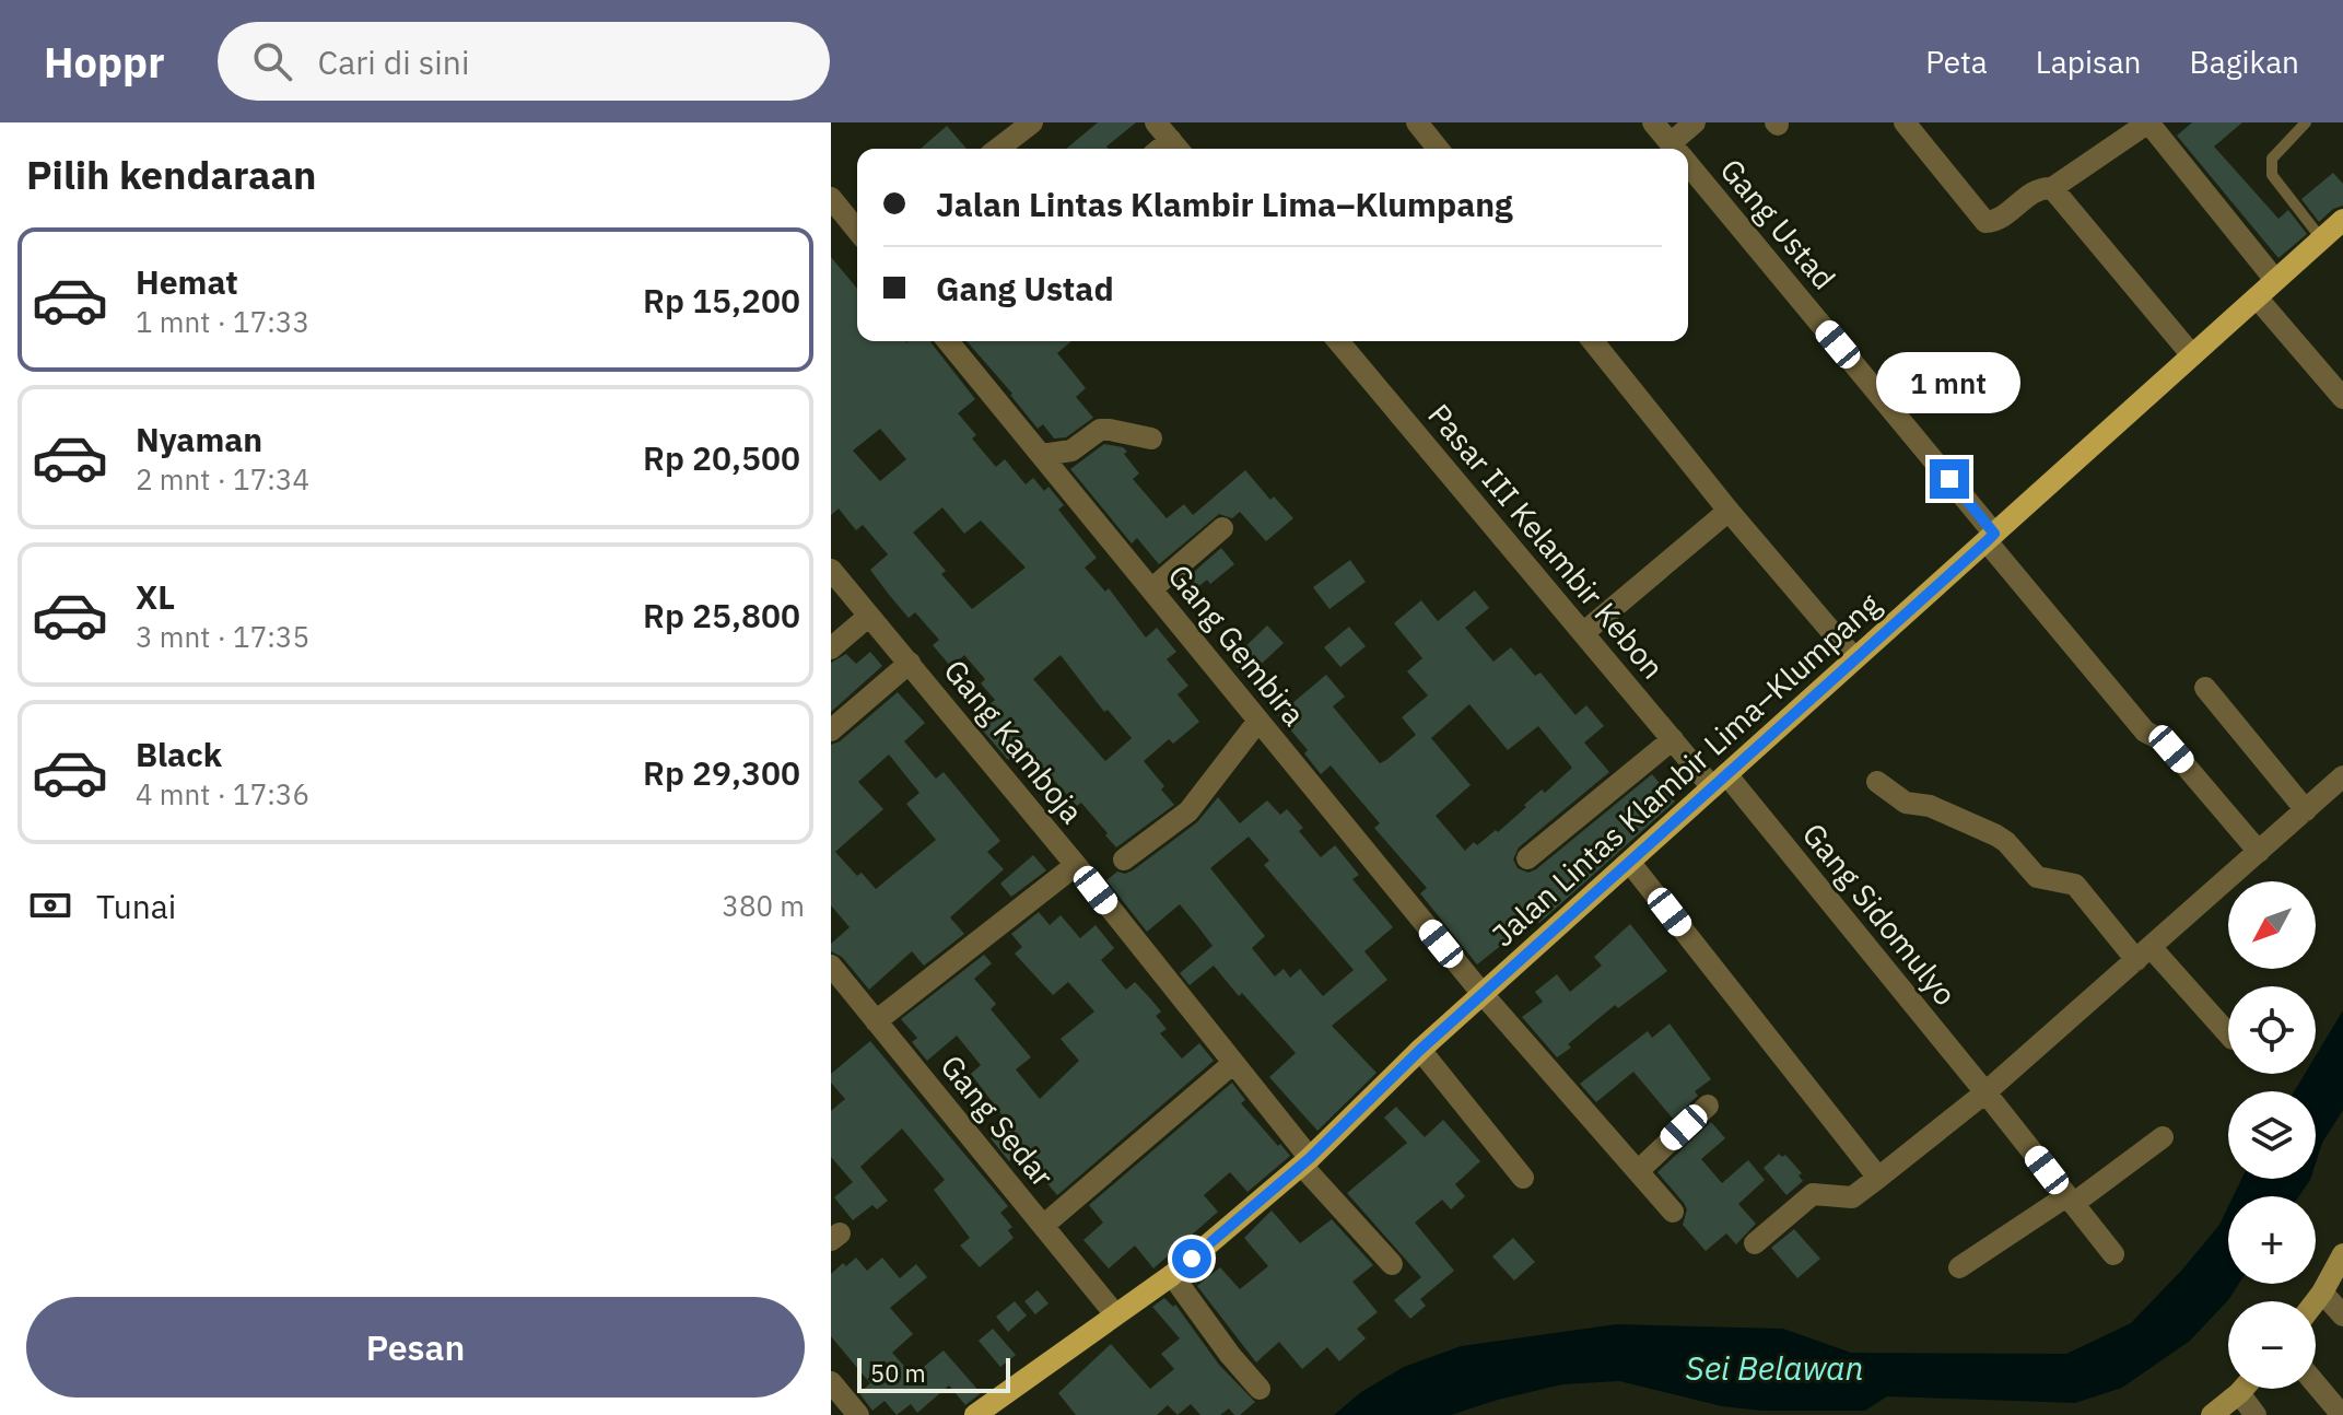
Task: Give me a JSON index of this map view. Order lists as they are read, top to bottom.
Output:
{
  "streets": {
    "main road": ["Jalan Lintas Klambir Lima–Klumpang"],
    "street": [
      "Gang Ustad",
      "Pasar III Kelambir Kebon",
      "Gang Gembira",
      "Gang Kamboja",
      "Gang Sidomulyo",
      "Gang Sedar"
    ]
  },
  "crossings": [
    ["Gang Ustad", "Jalan Lintas Klambir Lima–Klumpang"],
    ["Pasar III Kelambir Kebon", "Jalan Lintas Klambir Lima–Klumpang"],
    ["Pasar III Kelambir Kebon", "Gang Sidomulyo"],
    ["Gang Gembira", "Jalan Lintas Klambir Lima–Klumpang"],
    ["Gang Kamboja", "Jalan Lintas Klambir Lima–Klumpang"],
    ["Jalan Lintas Klambir Lima–Klumpang", "Gang Sidomulyo"],
    ["Jalan Lintas Klambir Lima–Klumpang", "Gang Sedar"]
  ],
  "water": ["Sei Belawan"],
  "scale_bar": "50 m",
  "north": "bottom left",
  "page": {
    "header": "Hoppr",
    "search": "Cari di sini",
    "nav": ["Peta", "Lapisan", "Bagikan"],
    "heading": "Pilih kendaraan",
    "banner": ["Jalan Lintas Klambir Lima–Klumpang", "Gang Ustad"],
    "list": [
      {
        "name": "Hemat",
        "note": "1 mnt · 17:33",
        "value": "Rp 15,200"
      },
      {
        "name": "Nyaman",
        "note": "2 mnt · 17:34",
        "value": "Rp 20,500"
      },
      {
        "name": "XL",
        "note": "3 mnt · 17:35",
        "value": "Rp 25,800"
      },
      {
        "name": "Black",
        "note": "4 mnt · 17:36",
        "value": "Rp 29,300"
      }
    ],
    "bubble": "1 mnt",
    "pay": ["Tunai", "380 m"],
    "map_buttons": ["+", "−"],
    "buttons": "Pesan",
    "scale": "50 m"
  }
}
